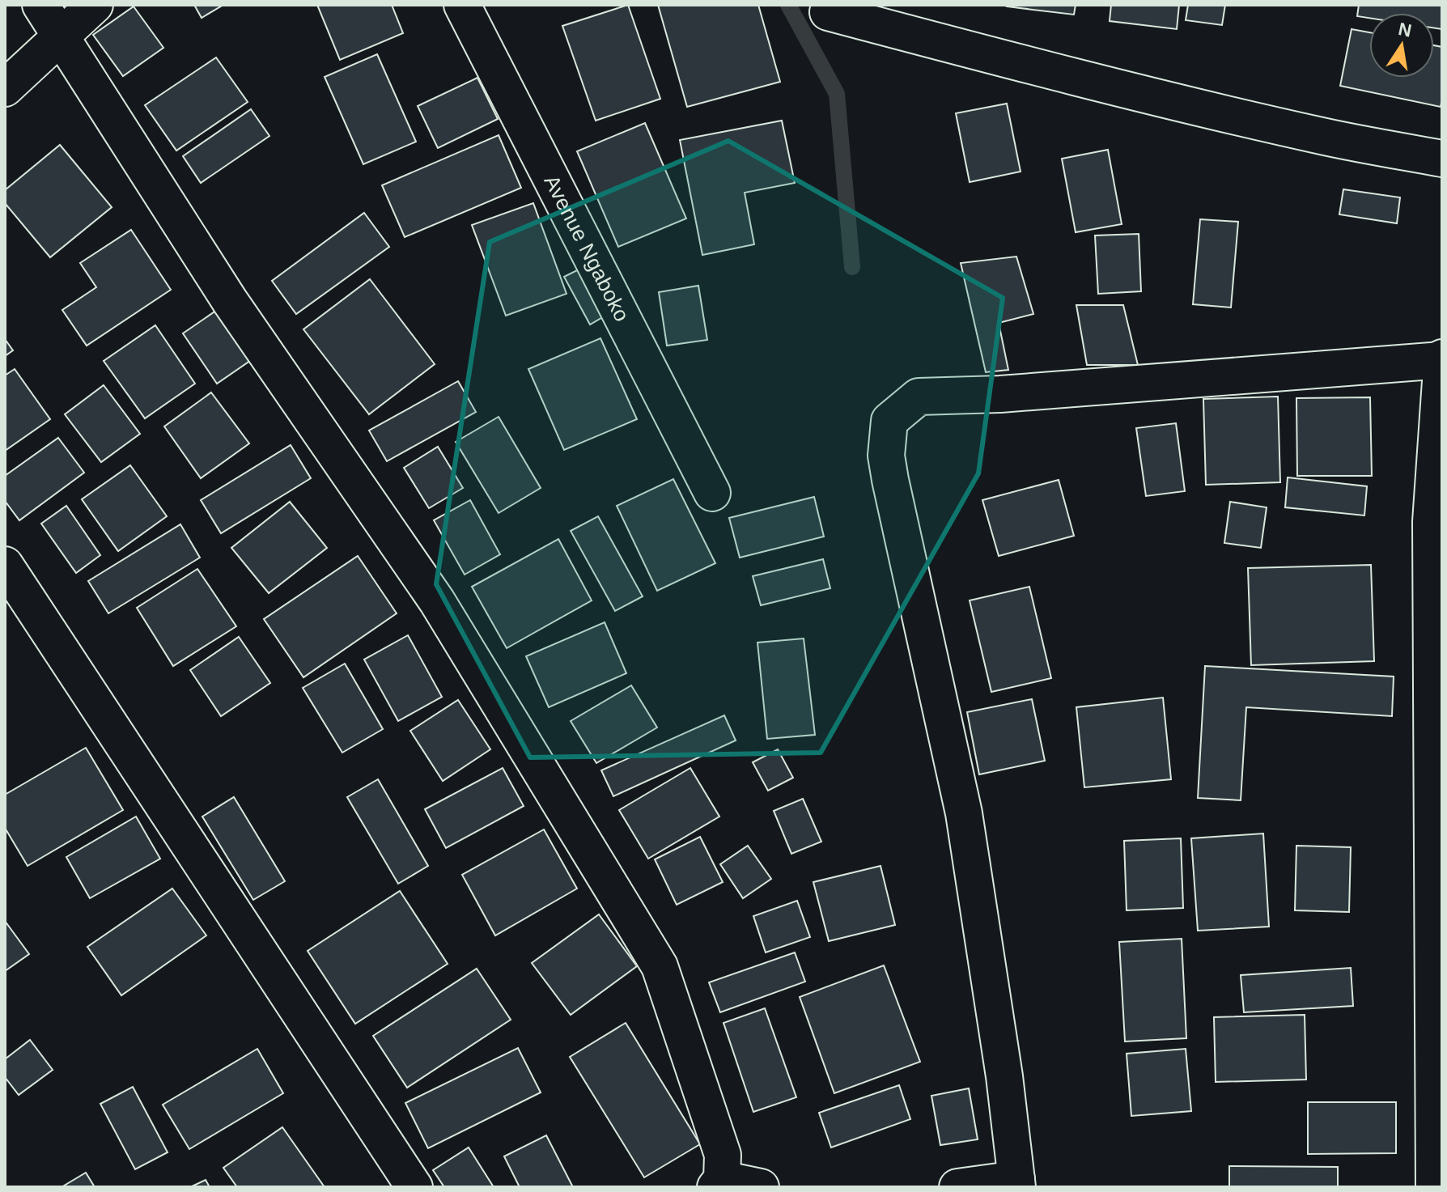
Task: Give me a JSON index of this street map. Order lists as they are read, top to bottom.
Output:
{
  "streets": {
    "street": ["Avenue Ngaboko"]
  },
  "north": "top"
}
